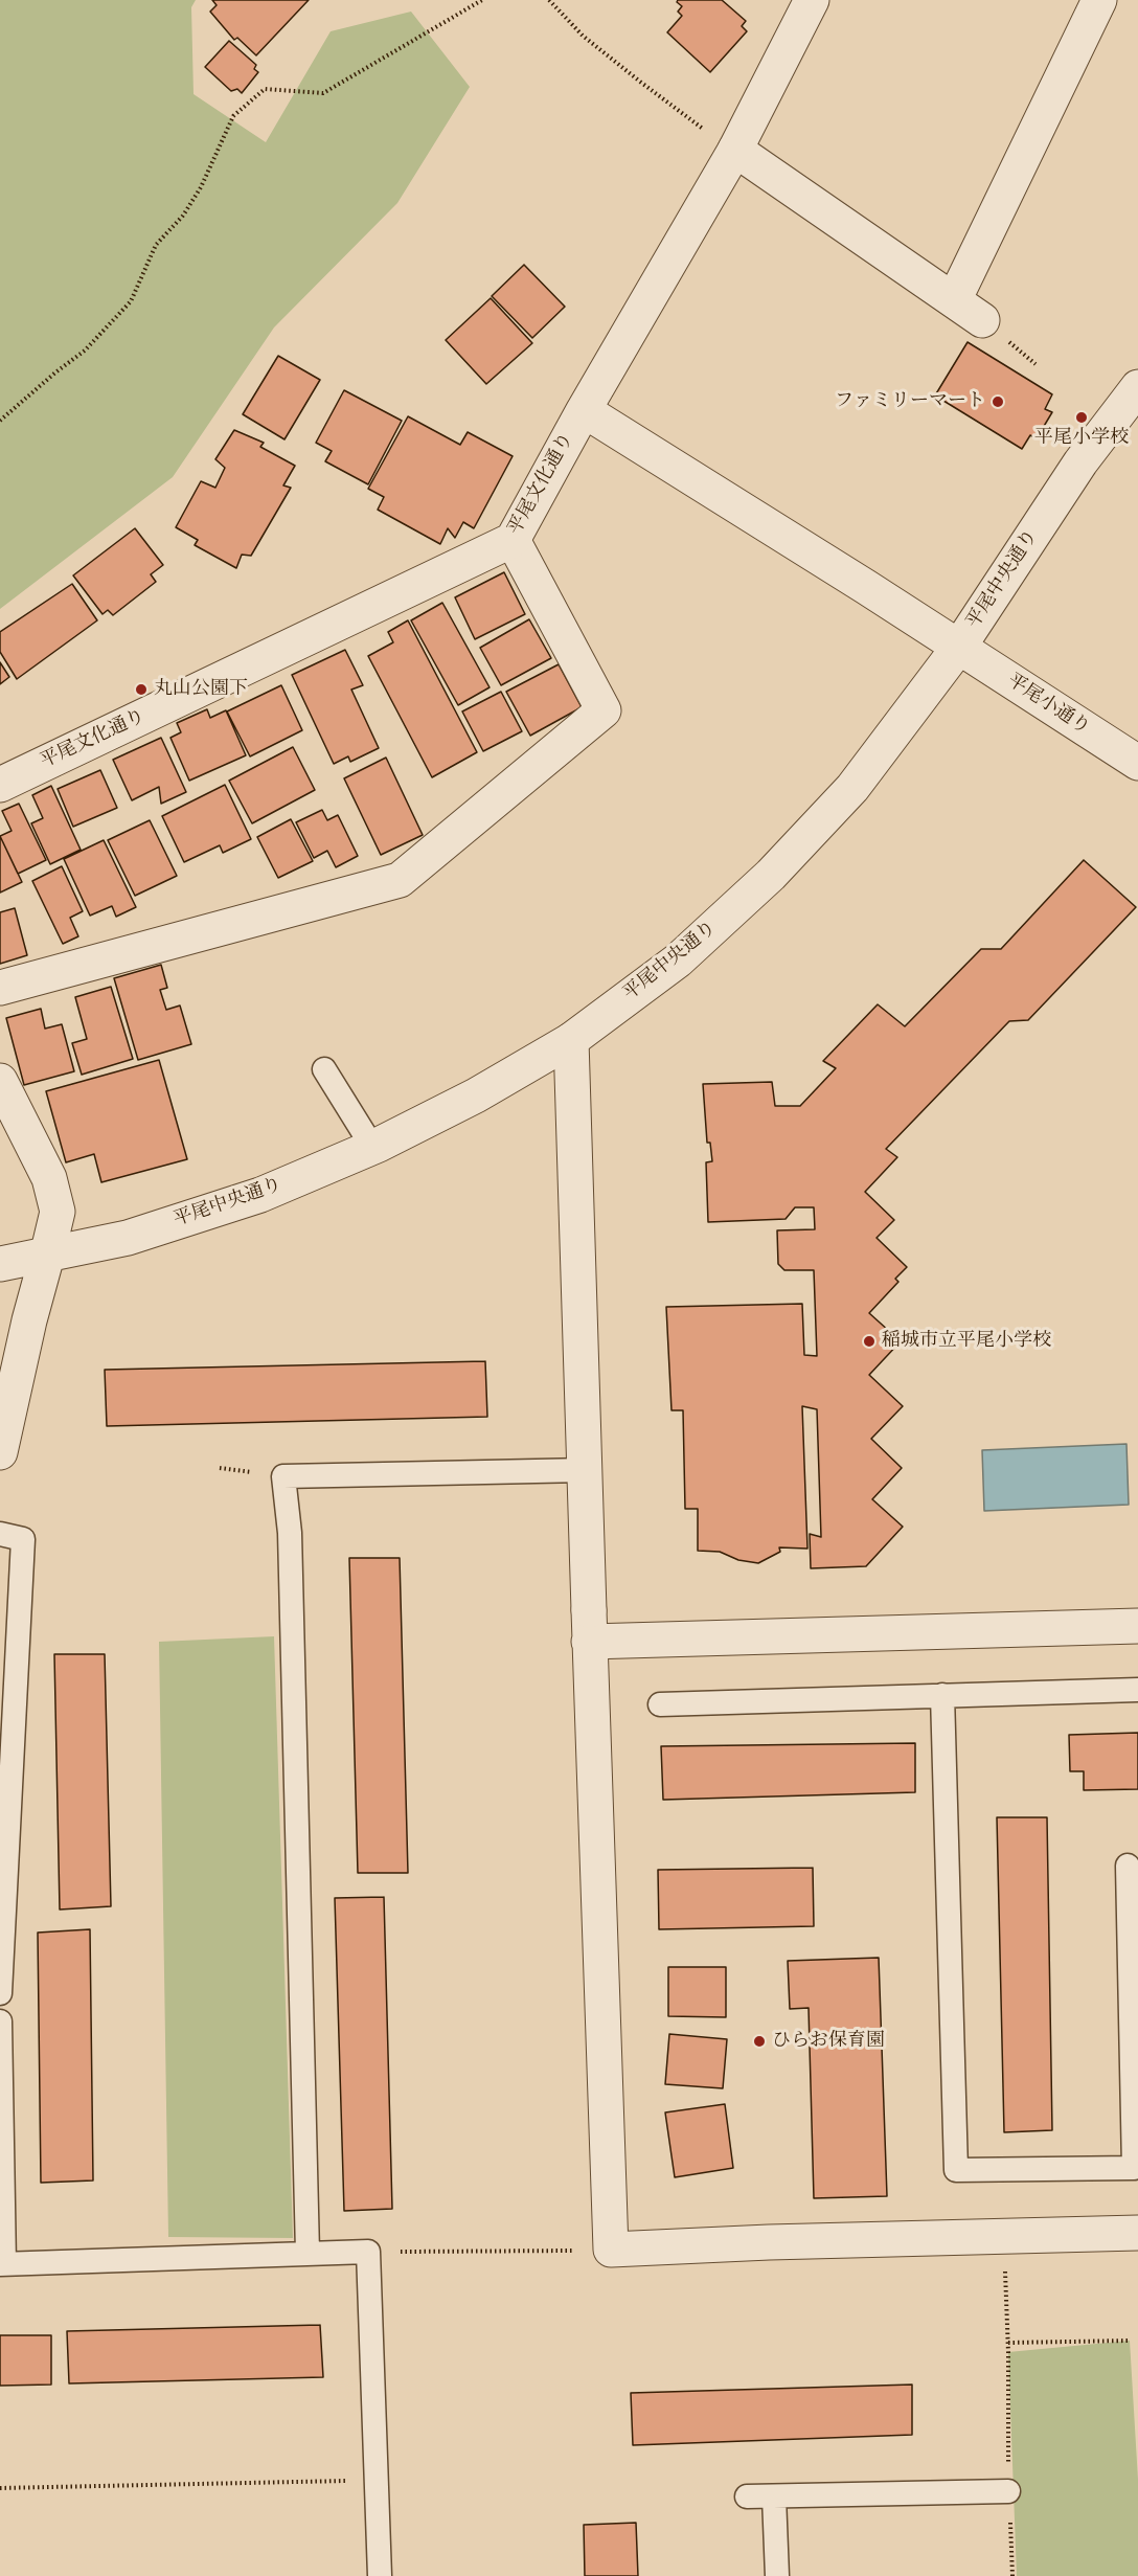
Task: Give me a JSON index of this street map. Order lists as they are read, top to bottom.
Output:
{
  "streets": {
    "street": ["平尾文化通り", "平尾中央通り", "平尾小通り"]
  },
  "crossings": [
    ["平尾文化通り", "平尾小通り"],
    ["平尾中央通り", "平尾小通り"]
  ],
  "places": [
    "ファミリーマート",
    "平尾小学校",
    "丸山公園下",
    "稲城市立平尾小学校",
    "ひらお保育園"
  ]
}
